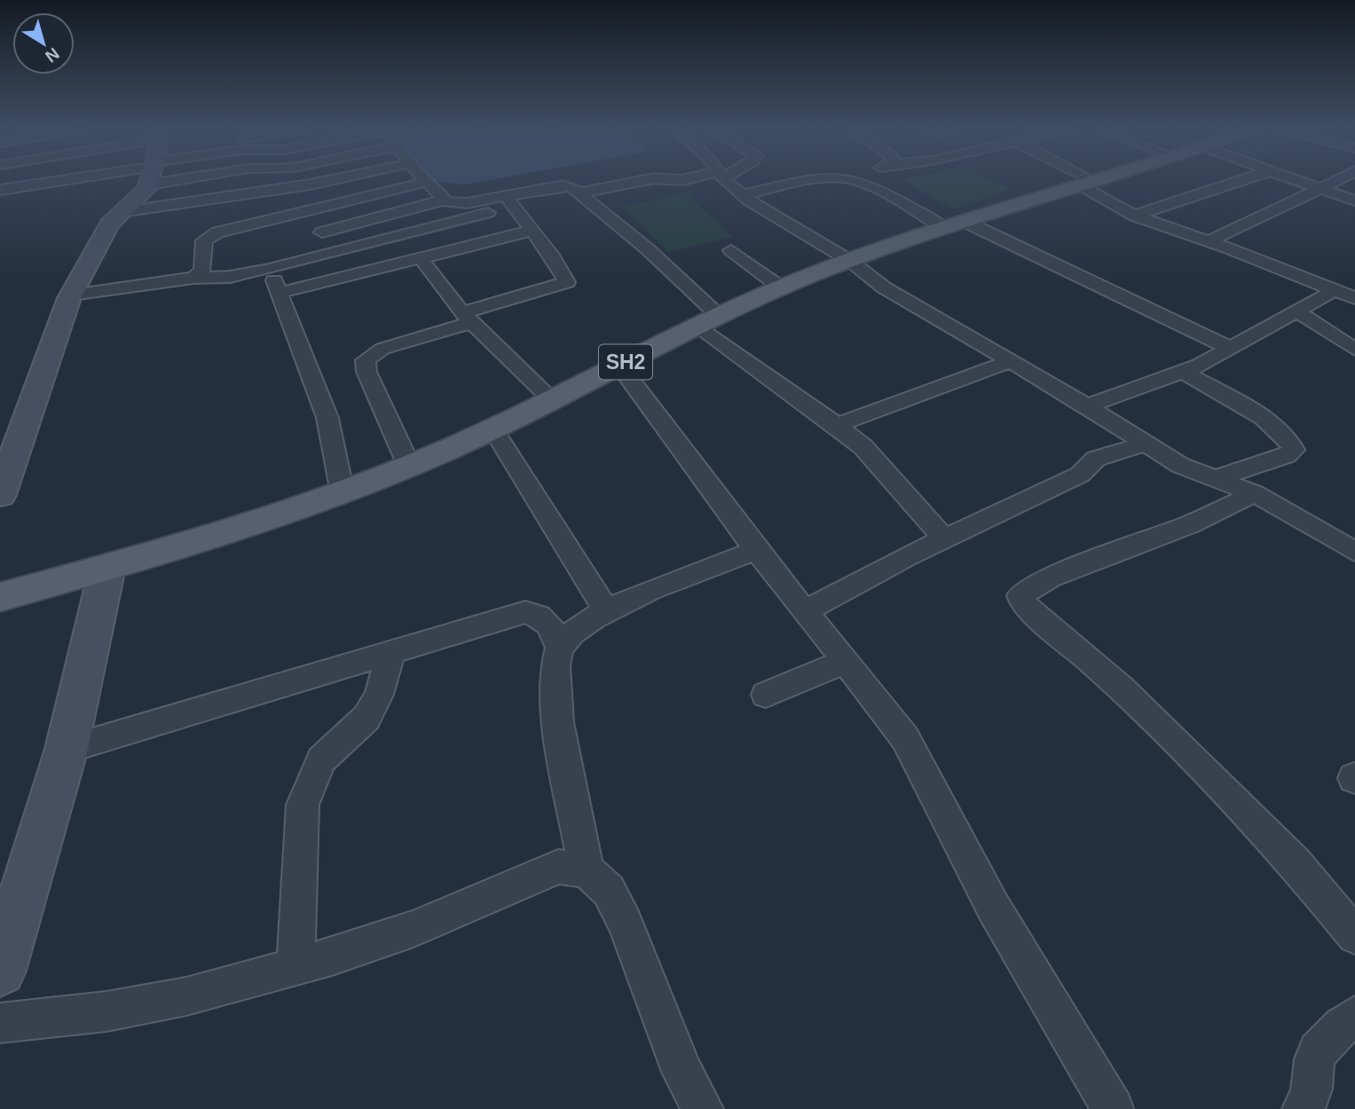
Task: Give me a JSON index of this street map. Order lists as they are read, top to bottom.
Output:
{
  "streets": {
    "main road": ["SH2"]
  },
  "north": "bottom right"
}
